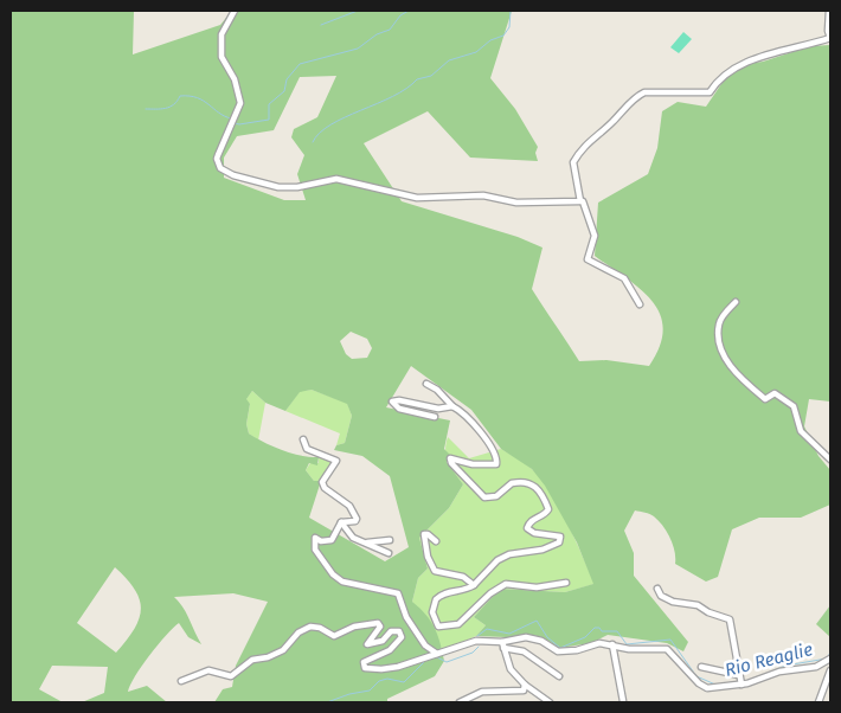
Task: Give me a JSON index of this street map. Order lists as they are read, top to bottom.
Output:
{
  "water": ["Rio Reaglie"]
}
